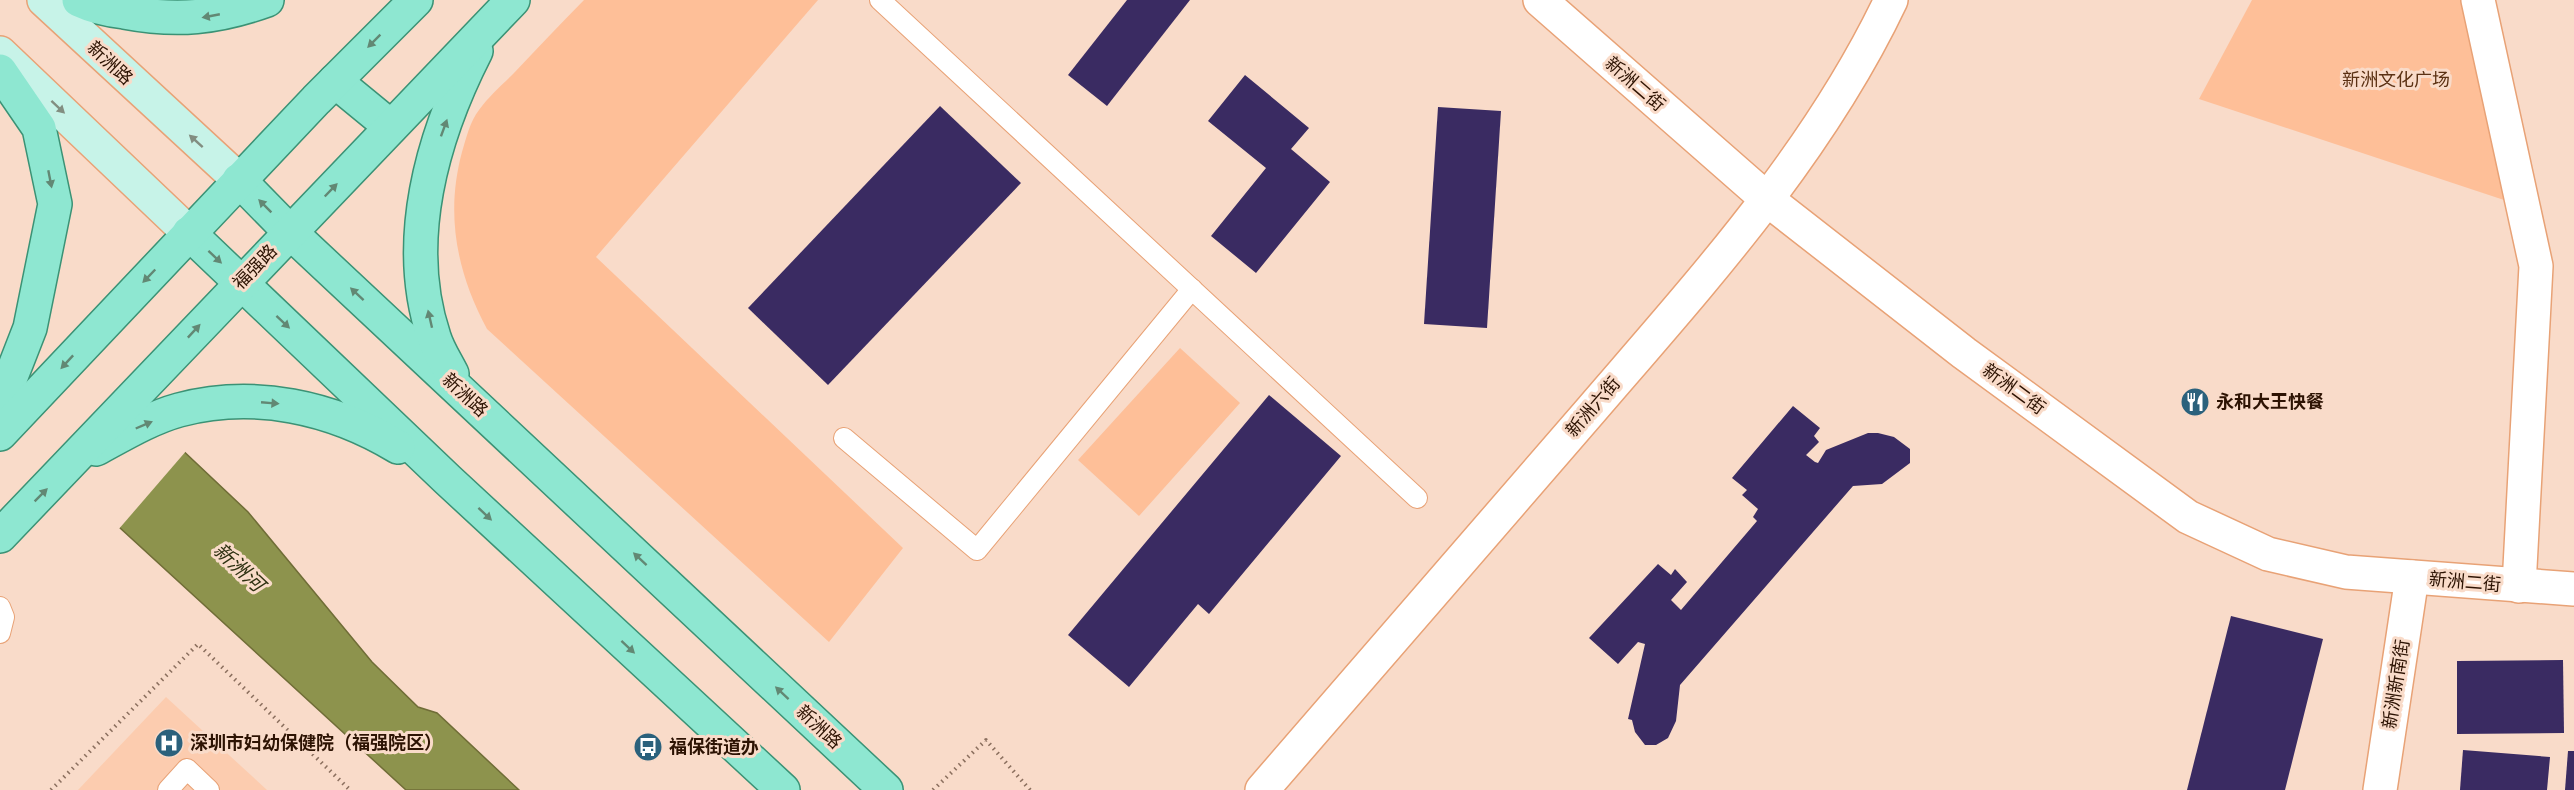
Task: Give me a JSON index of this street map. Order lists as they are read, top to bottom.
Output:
{
  "streets": {
    "main road": ["新洲路", "福强路"],
    "street": ["新洲二街", "新洲六街", "新洲新南街"]
  },
  "crossings": [
    ["新洲路", "福强路"],
    ["新洲二街", "新洲六街"],
    ["新洲二街", "新洲新南街"]
  ],
  "water": ["新洲河"],
  "parks": ["新洲文化广场"],
  "places": {
    "restaurant": ["永和大王快餐"],
    "hospital": ["深圳市妇幼保健院（福强院区）"],
    "bus stop": ["福保街道办"]
  }
}
